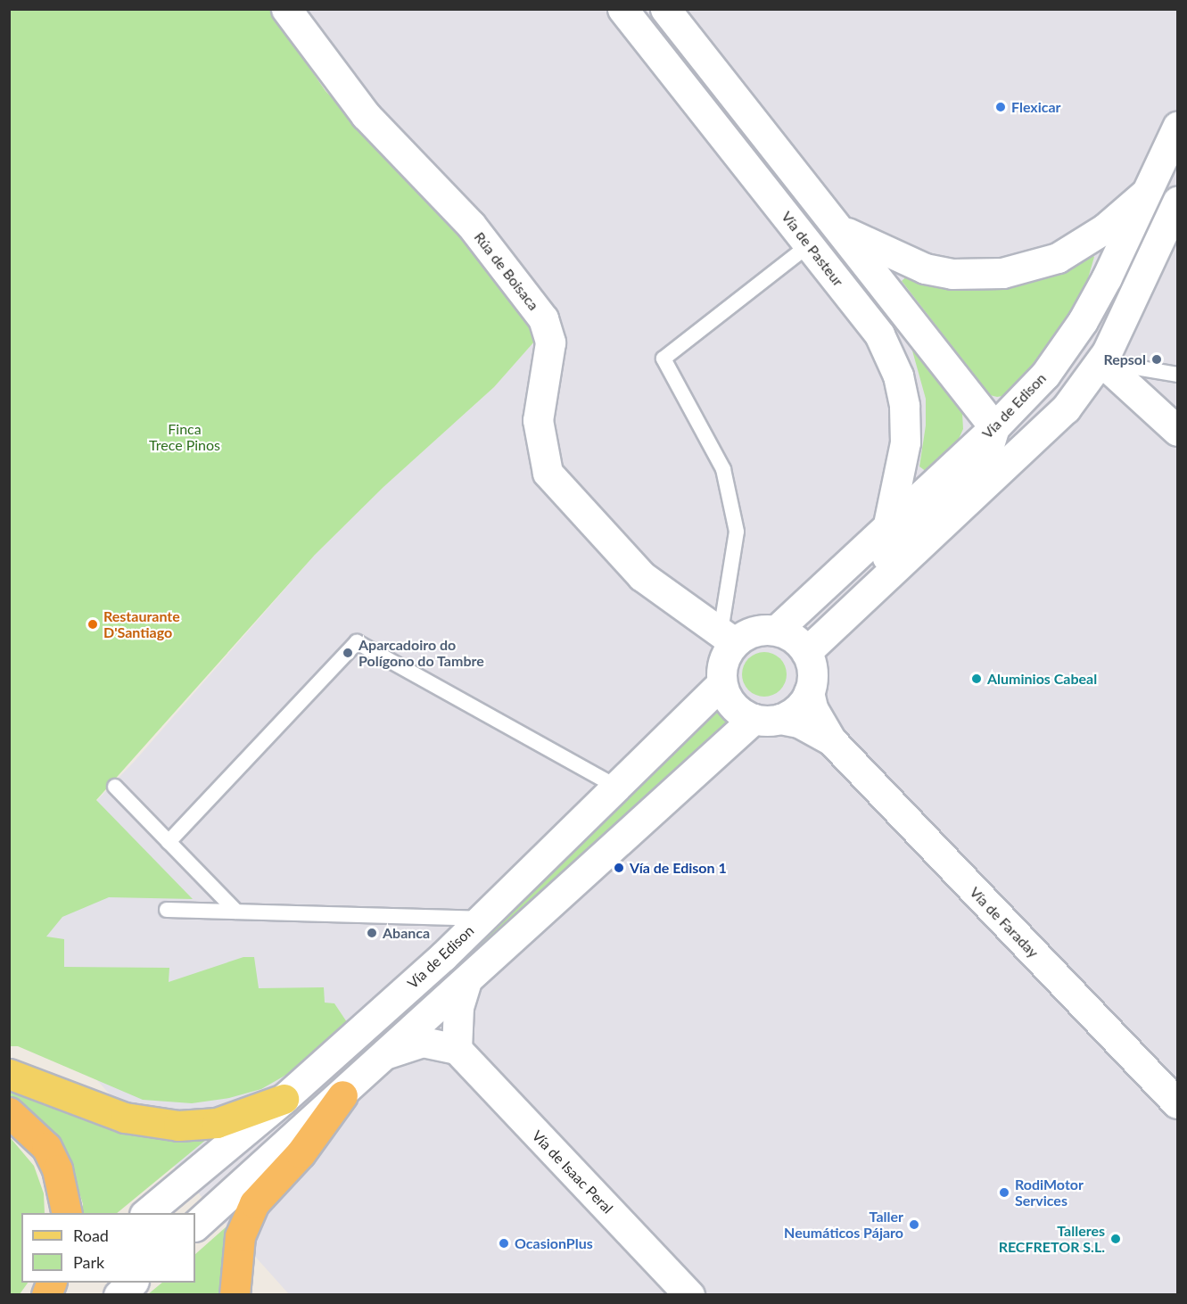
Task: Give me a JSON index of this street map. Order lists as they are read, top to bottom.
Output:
{
  "streets": {
    "street": [
      "Vía de Pasteur",
      "Rúa de Boisaca",
      "Vía de Edison",
      "Vía de Faraday",
      "Vía de Isaac Peral"
    ]
  },
  "crossings": [
    ["Vía de Pasteur", "Vía de Edison"],
    ["Rúa de Boisaca", "Vía de Edison"],
    ["Rúa de Boisaca", "Vía de Faraday"],
    ["Vía de Edison", "Vía de Faraday"]
  ],
  "parks": ["Finca Trece Pinos"],
  "places": [
    "Flexicar",
    "Repsol",
    "Restaurante D'Santiago",
    "Aparcadoiro do Polígono do Tambre",
    "Aluminios Cabeal",
    "Vía de Edison 1",
    "Abanca",
    "RodiMotor Services",
    "Taller Neumáticos Pájaro",
    "Talleres RECFRETOR S.L.",
    "OcasionPlus"
  ],
  "legend": ["Road", "Park"]
}
